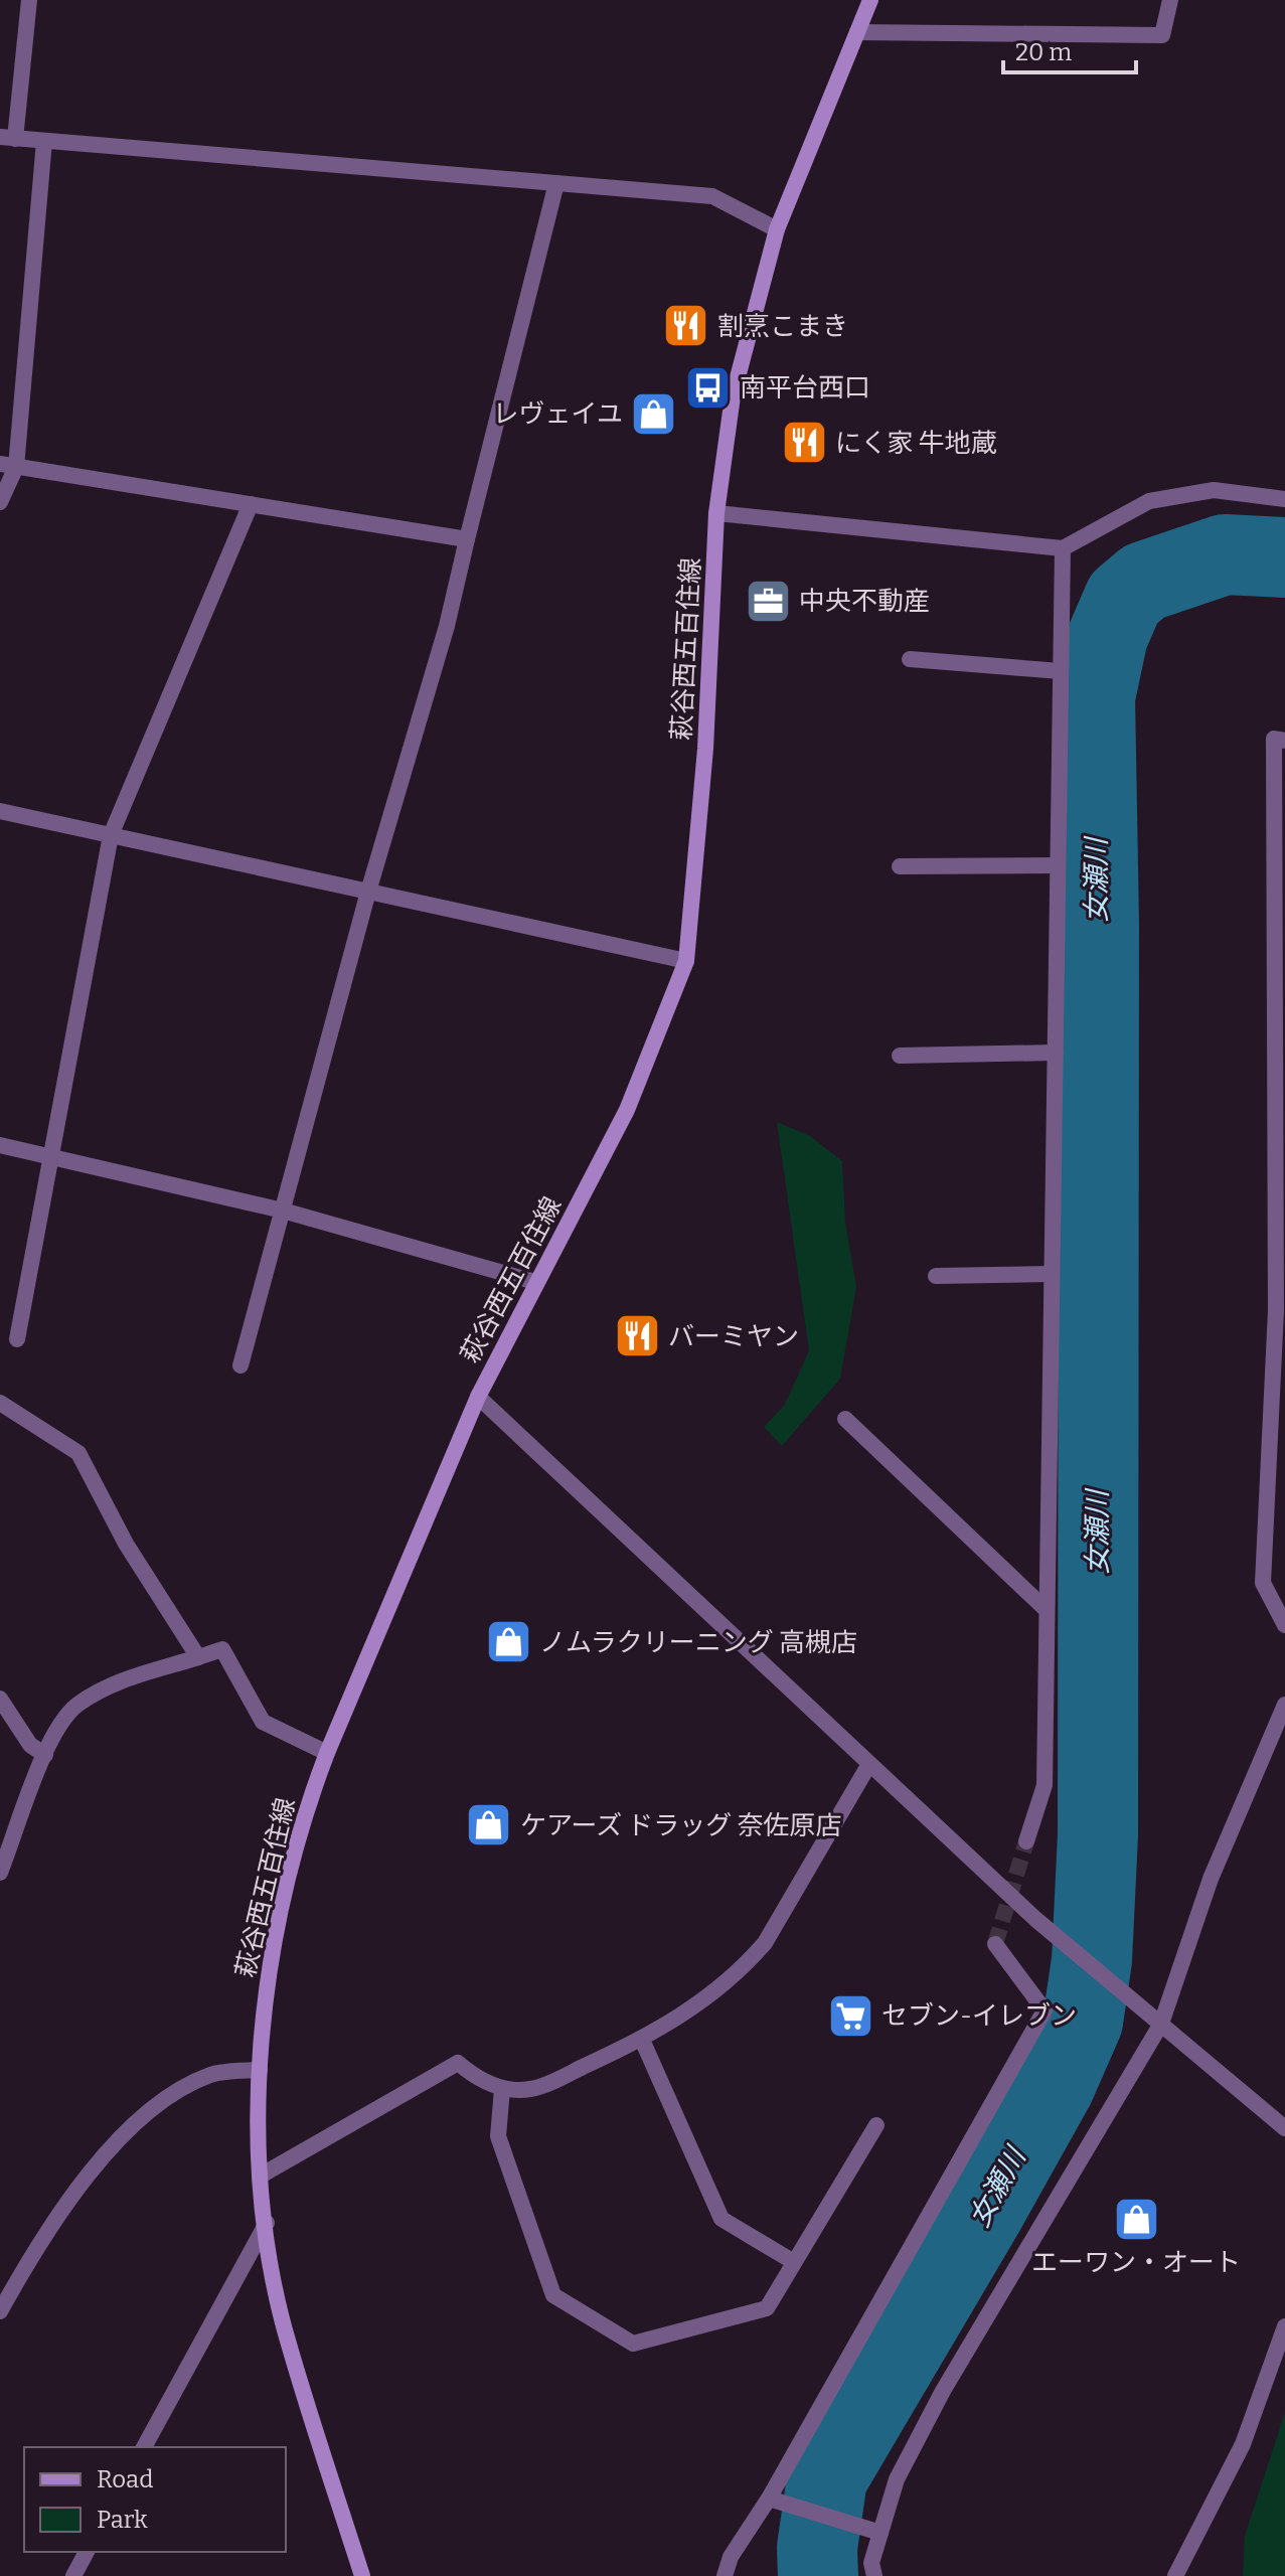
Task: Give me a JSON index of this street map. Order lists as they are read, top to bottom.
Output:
{
  "streets": {
    "main road": ["萩谷西五百住線"]
  },
  "water": ["女瀬川"],
  "places": {
    "restaurant": ["割烹こまき", "にく家 牛地蔵", "バーミヤン"],
    "bus stop": ["南平台西口"],
    "shop": [
      "レヴェイユ",
      "ノムラクリーニング 高槻店",
      "ケアーズ ドラッグ 奈佐原店",
      "エーワン・オート"
    ],
    "office": ["中央不動産"],
    "supermarket": ["セブン-イレブン"]
  },
  "legend": ["Road", "Park"],
  "scale_bar": "20 m"
}
